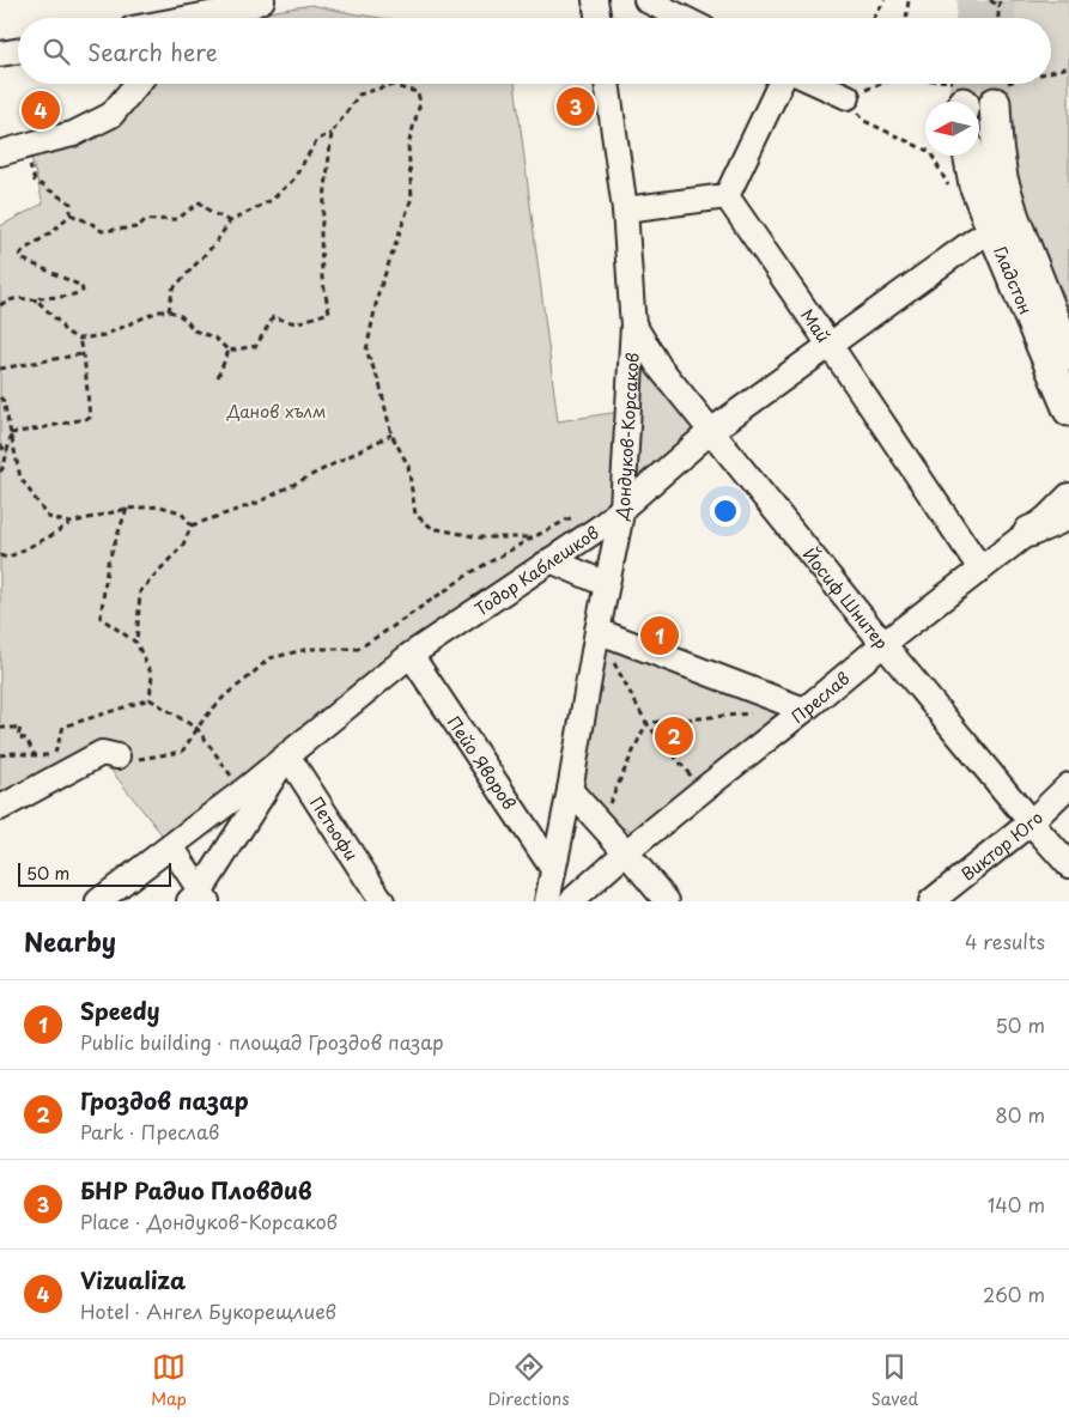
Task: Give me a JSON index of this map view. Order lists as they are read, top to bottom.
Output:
{
  "streets": {
    "main road": ["Гладстон"],
    "street": [
      "Май",
      "Дондуков-Корсаков",
      "Тодор Каблешков",
      "Йосиф Шнитер",
      "Преслав",
      "Пейо Яворов",
      "Петьофи",
      "Виктор Юго"
    ]
  },
  "crossings": [
    ["Май", "Тодор Каблешков"],
    ["Май", "Преслав"],
    ["Дондуков-Корсаков", "Тодор Каблешков"],
    ["Дондуков-Корсаков", "Йосиф Шнитер"],
    ["Дондуков-Корсаков", "Пейо Яворов"],
    ["Тодор Каблешков", "Йосиф Шнитер"],
    ["Тодор Каблешков", "Пейо Яворов"],
    ["Тодор Каблешков", "Петьофи"],
    ["Йосиф Шнитер", "Преслав"],
    ["Йосиф Шнитер", "Виктор Юго"]
  ],
  "parks": ["Данов хълм"],
  "scale_bar": "50 m",
  "north": "left",
  "page": {
    "search": "Search here",
    "pins": [
      "3",
      "4",
      "1",
      "2"
    ],
    "scale": "50 m",
    "heading": ["Nearby", "4 results"],
    "list": [
      {
        "mark": "1",
        "name": "Speedy",
        "note": "Public building · площад Гроздов пазар",
        "value": "50 m"
      },
      {
        "mark": "2",
        "name": "Гроздов пазар",
        "note": "Park · Преслав",
        "value": "80 m"
      },
      {
        "mark": "3",
        "name": "БНР Радио Пловдив",
        "note": "Place · Дондуков-Корсаков",
        "value": "140 m"
      },
      {
        "mark": "4",
        "name": "Vizualiza",
        "note": "Hotel · Ангел Букорещлиев",
        "value": "260 m"
      }
    ],
    "nav": ["Map", "Directions", "Saved"]
  }
}
